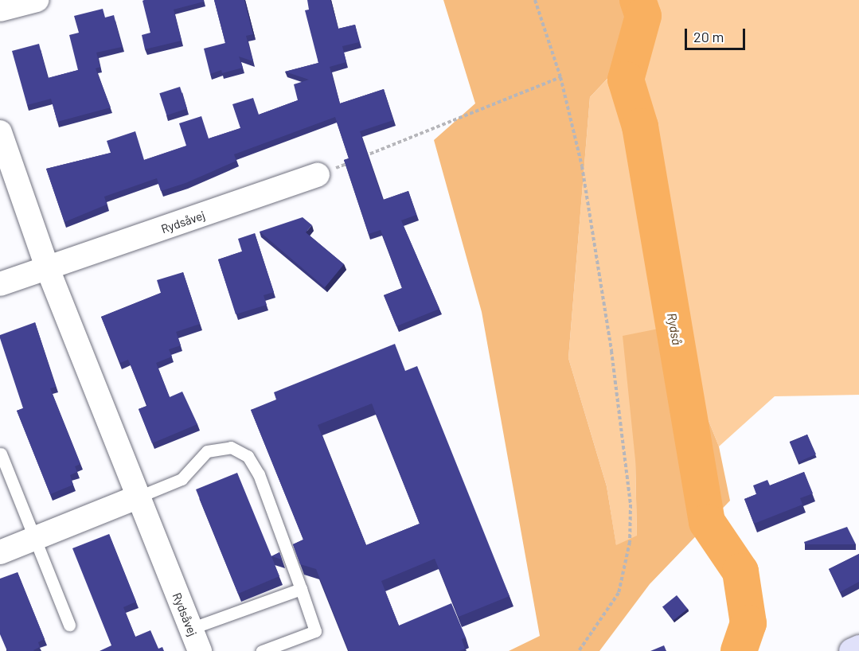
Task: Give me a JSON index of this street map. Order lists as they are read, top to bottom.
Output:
{
  "streets": {
    "street": ["Rydsåvej"]
  },
  "water": ["Rydså"],
  "scale_bar": "20 m"
}
